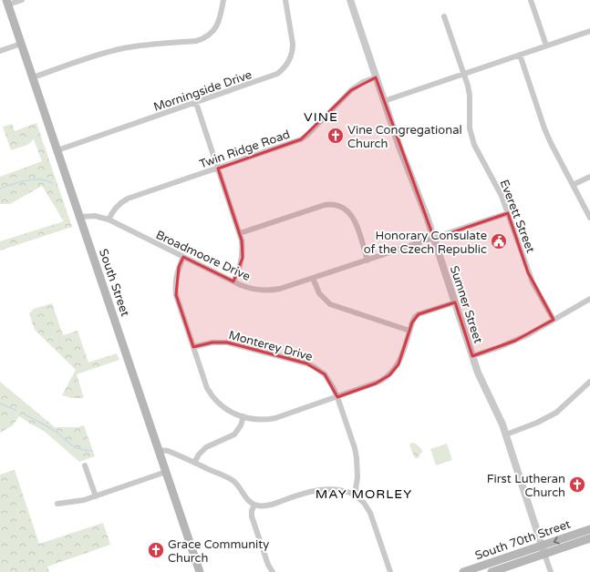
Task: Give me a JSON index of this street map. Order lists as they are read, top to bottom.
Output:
{
  "streets": {
    "main road": ["South Street", "South 70th Street"],
    "street": [
      "Morningside Drive",
      "Twin Ridge Road",
      "Everett Street",
      "Broadmoore Drive",
      "Sumner Street",
      "Monterey Drive"
    ]
  },
  "crossings": [
    ["Morningside Drive", "South Street"],
    ["Twin Ridge Road", "Broadmoore Drive"],
    ["Twin Ridge Road", "Sumner Street"],
    ["Everett Street", "Broadmoore Drive"],
    ["Broadmoore Drive", "South Street"],
    ["Broadmoore Drive", "Sumner Street"],
    ["Sumner Street", "South 70th Street"]
  ],
  "districts": ["VINE", "MAY MORLEY"],
  "places": {
    "church": ["Vine Congregational Church", "First Lutheran Church", "Grace Community Church"],
    "public building": ["Honorary Consulate of the Czech Republic"]
  }
}
